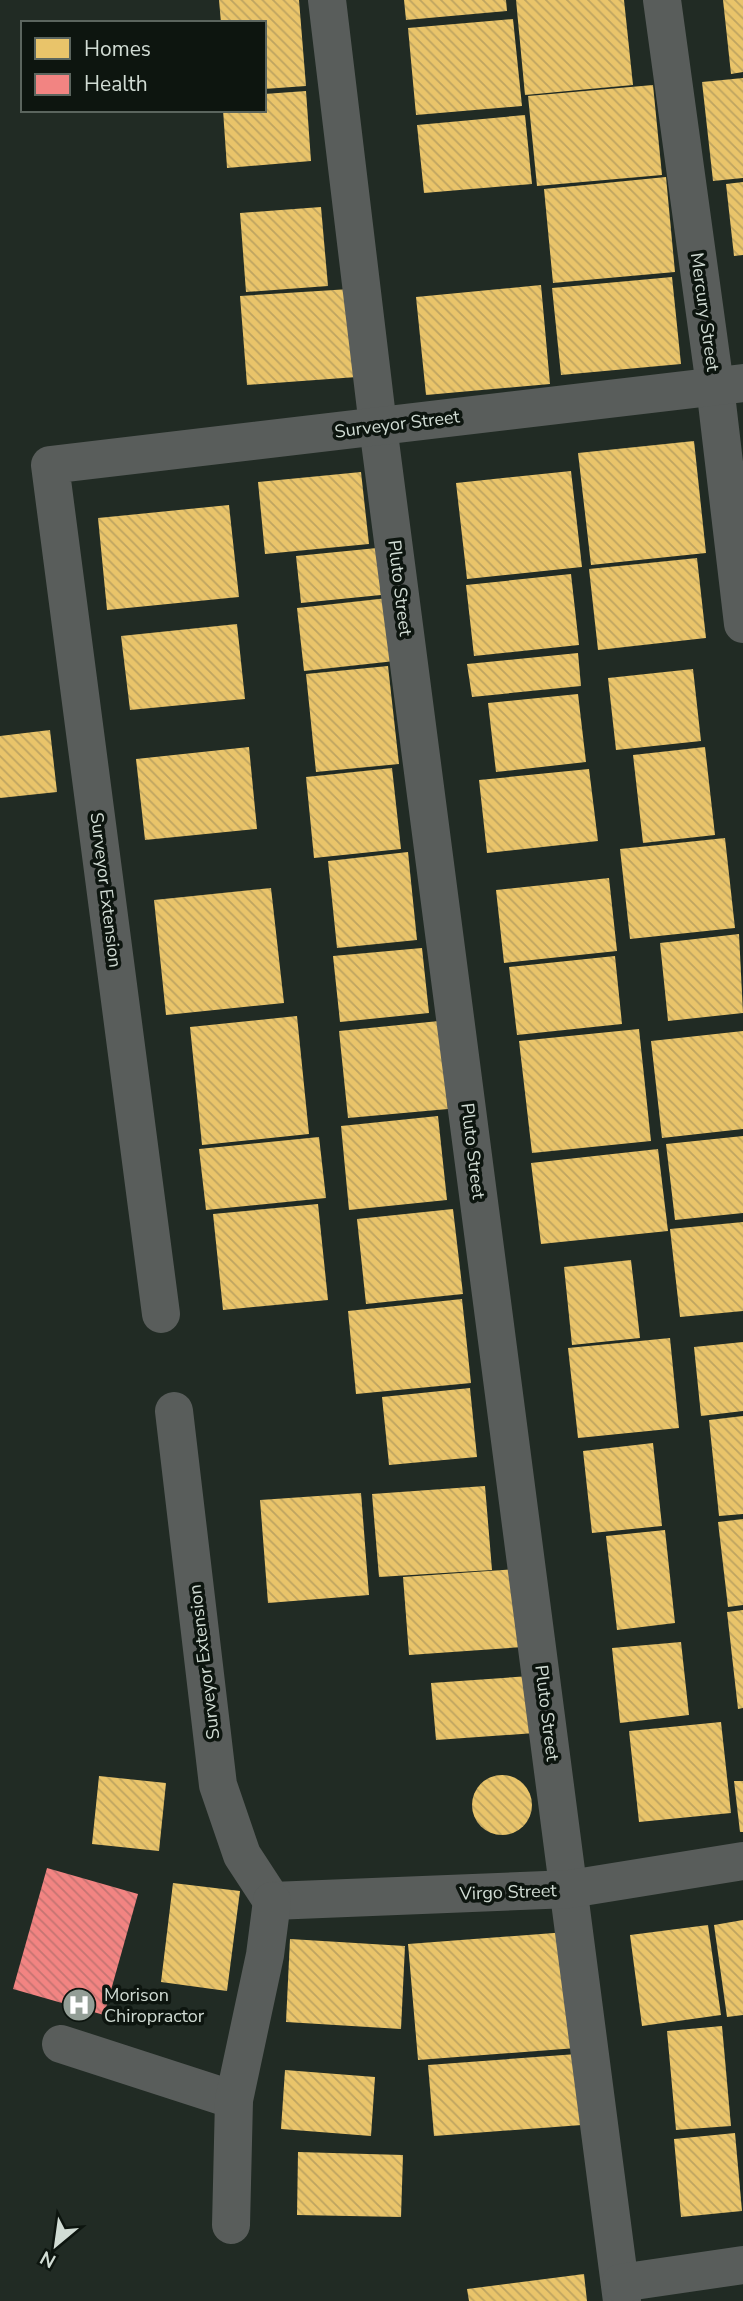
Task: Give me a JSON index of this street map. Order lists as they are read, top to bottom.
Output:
{
  "streets": {
    "street": [
      "Mercury Street",
      "Surveyor Street",
      "Pluto Street",
      "Surveyor Extension",
      "Virgo Street"
    ]
  },
  "crossings": [
    ["Mercury Street", "Surveyor Street"],
    ["Surveyor Street", "Pluto Street"],
    ["Surveyor Street", "Surveyor Extension"],
    ["Pluto Street", "Virgo Street"],
    ["Surveyor Extension", "Virgo Street"]
  ],
  "places": {
    "hospital": ["Morison Chiropractor"]
  },
  "legend": ["Homes", "Health"],
  "north": "bottom left"
}
